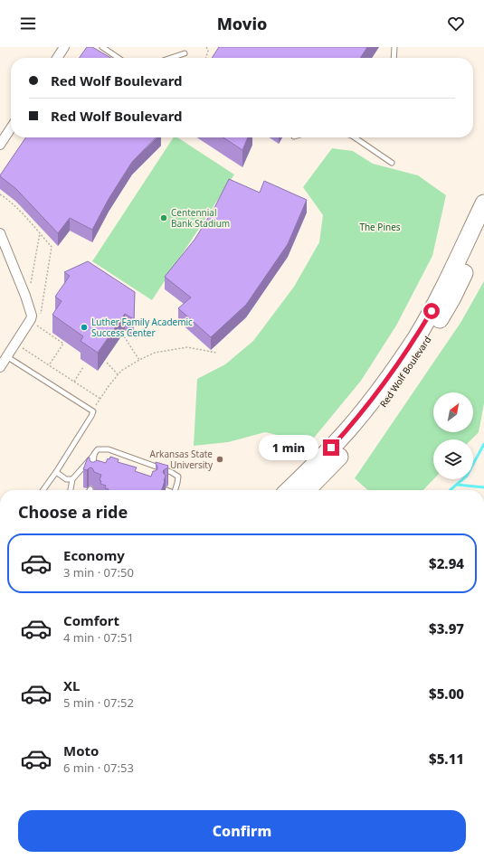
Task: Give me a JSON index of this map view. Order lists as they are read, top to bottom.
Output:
{
  "streets": {
    "highway": ["Red Wolf Boulevard"]
  },
  "parks": ["The Pines"],
  "places": ["Centennial Bank Stadium", "Luther Family Academic Success Center", "Arkansas State University"],
  "north": "top right",
  "page": {
    "header": "Movio",
    "banner": ["Red Wolf Boulevard", "Red Wolf Boulevard"],
    "bubble": "1 min",
    "heading": "Choose a ride",
    "list": [
      {
        "name": "Economy",
        "note": "3 min · 07:50",
        "value": "$2.94"
      },
      {
        "name": "Comfort",
        "note": "4 min · 07:51",
        "value": "$3.97"
      },
      {
        "name": "XL",
        "note": "5 min · 07:52",
        "value": "$5.00"
      },
      {
        "name": "Moto",
        "note": "6 min · 07:53",
        "value": "$5.11"
      }
    ],
    "buttons": "Confirm"
  }
}
